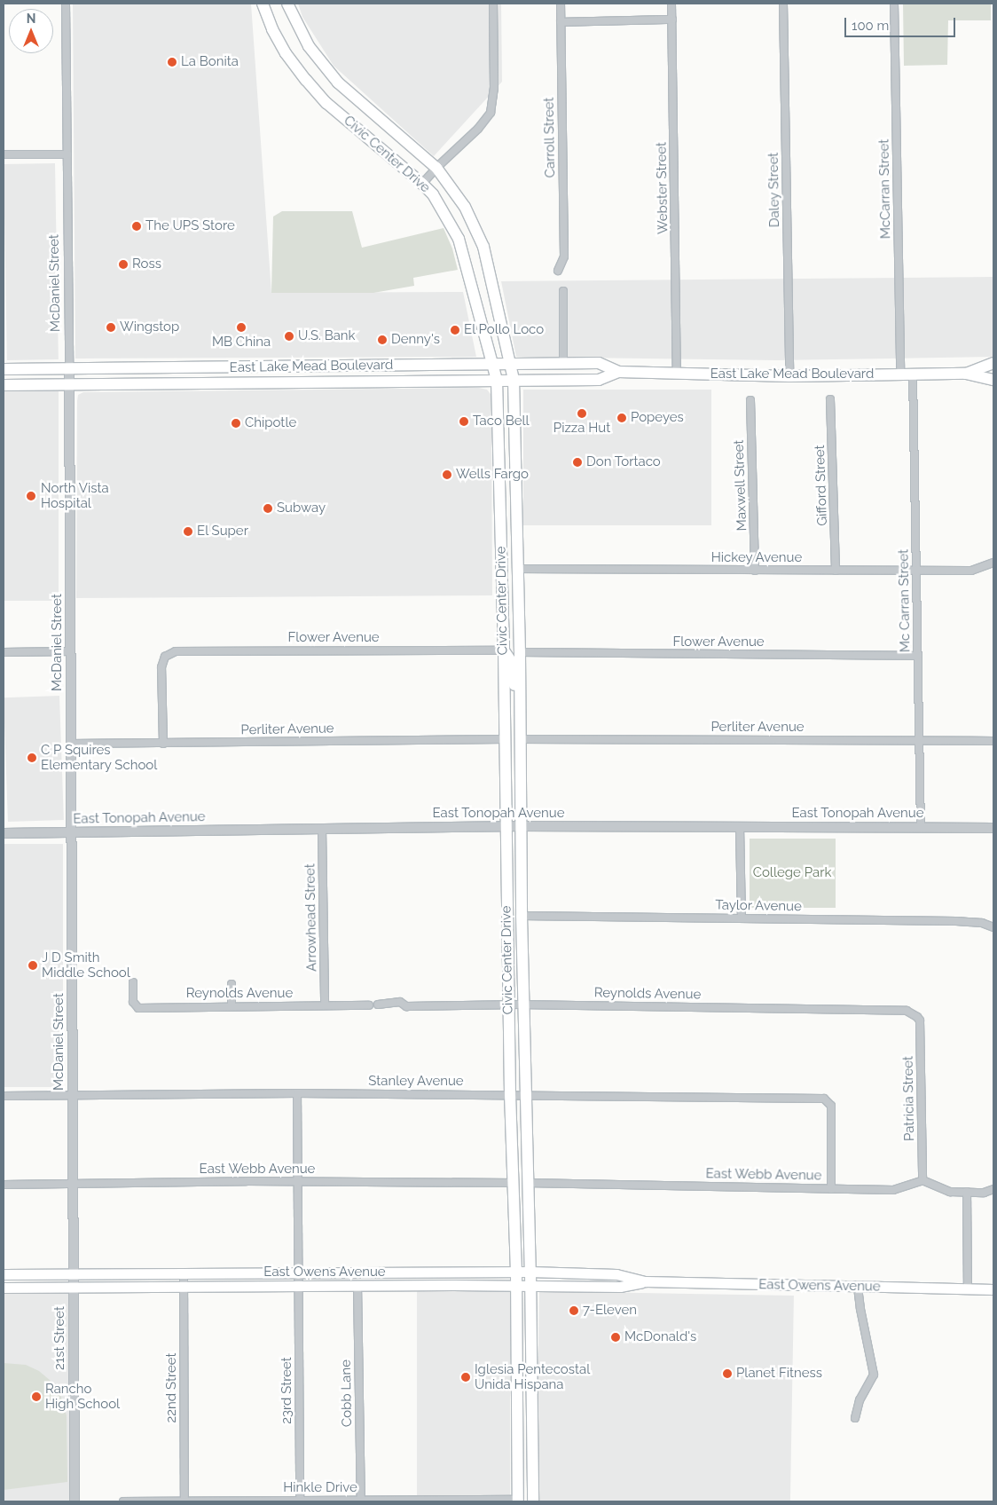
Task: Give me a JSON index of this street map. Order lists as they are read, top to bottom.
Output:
{
  "streets": {
    "main road": ["Civic Center Drive", "East Lake Mead Boulevard", "East Owens Avenue"],
    "street": [
      "Carroll Street",
      "Webster Street",
      "McCarran Street",
      "Daley Street",
      "McDaniel Street",
      "Maxwell Street",
      "Gifford Street",
      "Hickey Avenue",
      "Mc Carran Street",
      "Flower Avenue",
      "Perliter Avenue",
      "East Tonopah Avenue",
      "Taylor Avenue",
      "Arrowhead Street",
      "Reynolds Avenue",
      "Stanley Avenue",
      "Patricia Street",
      "East Webb Avenue",
      "21st Street",
      "22nd Street",
      "23rd Street",
      "Cobb Lane",
      "Hinkle Drive"
    ]
  },
  "crossings": [
    ["Civic Center Drive", "East Lake Mead Boulevard"],
    ["Civic Center Drive", "Hickey Avenue"],
    ["Civic Center Drive", "Flower Avenue"],
    ["Civic Center Drive", "Perliter Avenue"],
    ["Civic Center Drive", "East Tonopah Avenue"],
    ["Civic Center Drive", "Taylor Avenue"],
    ["Civic Center Drive", "Reynolds Avenue"],
    ["Civic Center Drive", "Stanley Avenue"],
    ["Civic Center Drive", "East Webb Avenue"],
    ["Civic Center Drive", "East Owens Avenue"],
    ["Civic Center Drive", "Hinkle Drive"],
    ["Webster Street", "East Lake Mead Boulevard"],
    ["McCarran Street", "East Lake Mead Boulevard"],
    ["Daley Street", "East Lake Mead Boulevard"],
    ["McDaniel Street", "East Lake Mead Boulevard"],
    ["McDaniel Street", "Perliter Avenue"],
    ["McDaniel Street", "East Tonopah Avenue"],
    ["McDaniel Street", "Stanley Avenue"],
    ["McDaniel Street", "East Webb Avenue"],
    ["McDaniel Street", "East Owens Avenue"],
    ["McDaniel Street", "21st Street"],
    ["East Lake Mead Boulevard", "Mc Carran Street"],
    ["Maxwell Street", "Hickey Avenue"],
    ["Gifford Street", "Hickey Avenue"],
    ["Hickey Avenue", "Mc Carran Street"],
    ["Mc Carran Street", "Flower Avenue"],
    ["Mc Carran Street", "Perliter Avenue"],
    ["Mc Carran Street", "East Tonopah Avenue"],
    ["Flower Avenue", "Perliter Avenue"],
    ["East Tonopah Avenue", "Arrowhead Street"],
    ["Arrowhead Street", "Reynolds Avenue"],
    ["Reynolds Avenue", "Patricia Street"],
    ["Stanley Avenue", "East Webb Avenue"],
    ["Patricia Street", "East Webb Avenue"],
    ["East Owens Avenue", "21st Street"],
    ["East Owens Avenue", "22nd Street"],
    ["East Owens Avenue", "23rd Street"],
    ["East Owens Avenue", "Cobb Lane"],
    ["22nd Street", "Hinkle Drive"],
    ["23rd Street", "Hinkle Drive"],
    ["Cobb Lane", "Hinkle Drive"]
  ],
  "parks": ["College Park"],
  "places": [
    "La Bonita",
    "The UPS Store",
    "Ross",
    "Wingstop",
    "MB China",
    "El Pollo Loco",
    "U.S. Bank",
    "Denny's",
    "Pizza Hut",
    "Popeyes",
    "Taco Bell",
    "Chipotle",
    "Don Tortaco",
    "Wells Fargo",
    "North Vista Hospital",
    "Subway",
    "El Super",
    "C P Squires Elementary School",
    "J D Smith Middle School",
    "7-Eleven",
    "McDonald's",
    "Planet Fitness",
    "Iglesia Pentecostal Unida Hispana",
    "Rancho High School"
  ],
  "scale_bar": "100 m",
  "north": "top"
}
